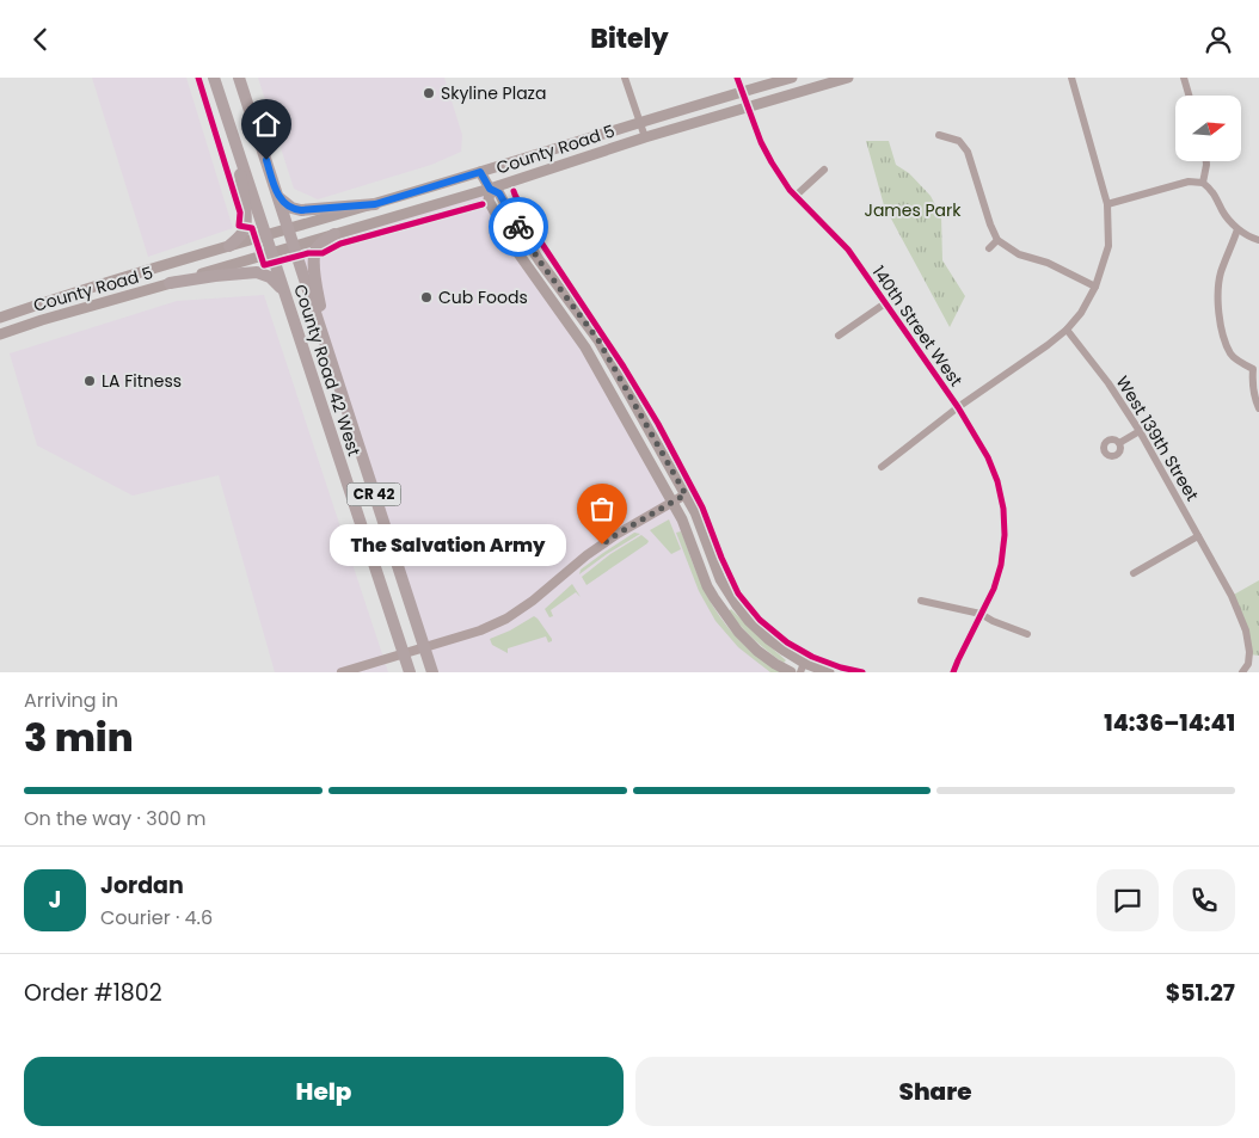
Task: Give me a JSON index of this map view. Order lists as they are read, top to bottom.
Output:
{
  "streets": {
    "highway": ["County Road 42 West", "CR 42"],
    "main road": ["County Road 5"],
    "street": ["140th Street West", "West 139th Street"]
  },
  "crossings": [
    ["County Road 5", "140th Street West"],
    ["County Road 5", "County Road 42 West"]
  ],
  "parks": ["James Park"],
  "places": [
    "Skyline Plaza",
    "Cub Foods",
    "LA Fitness",
    "The Salvation Army"
  ],
  "north": "right",
  "page": {
    "header": "Bitely",
    "bubble": "The Salvation Army",
    "heading": ["3 min", "Arriving in", "14:36–14:41"],
    "panel": [
      "Jordan",
      "Courier · 4.6",
      "Order #1802",
      "$51.27"
    ],
    "bar": "On the way · 300 m",
    "round": "J",
    "buttons": ["Help", "Share"]
  }
}
